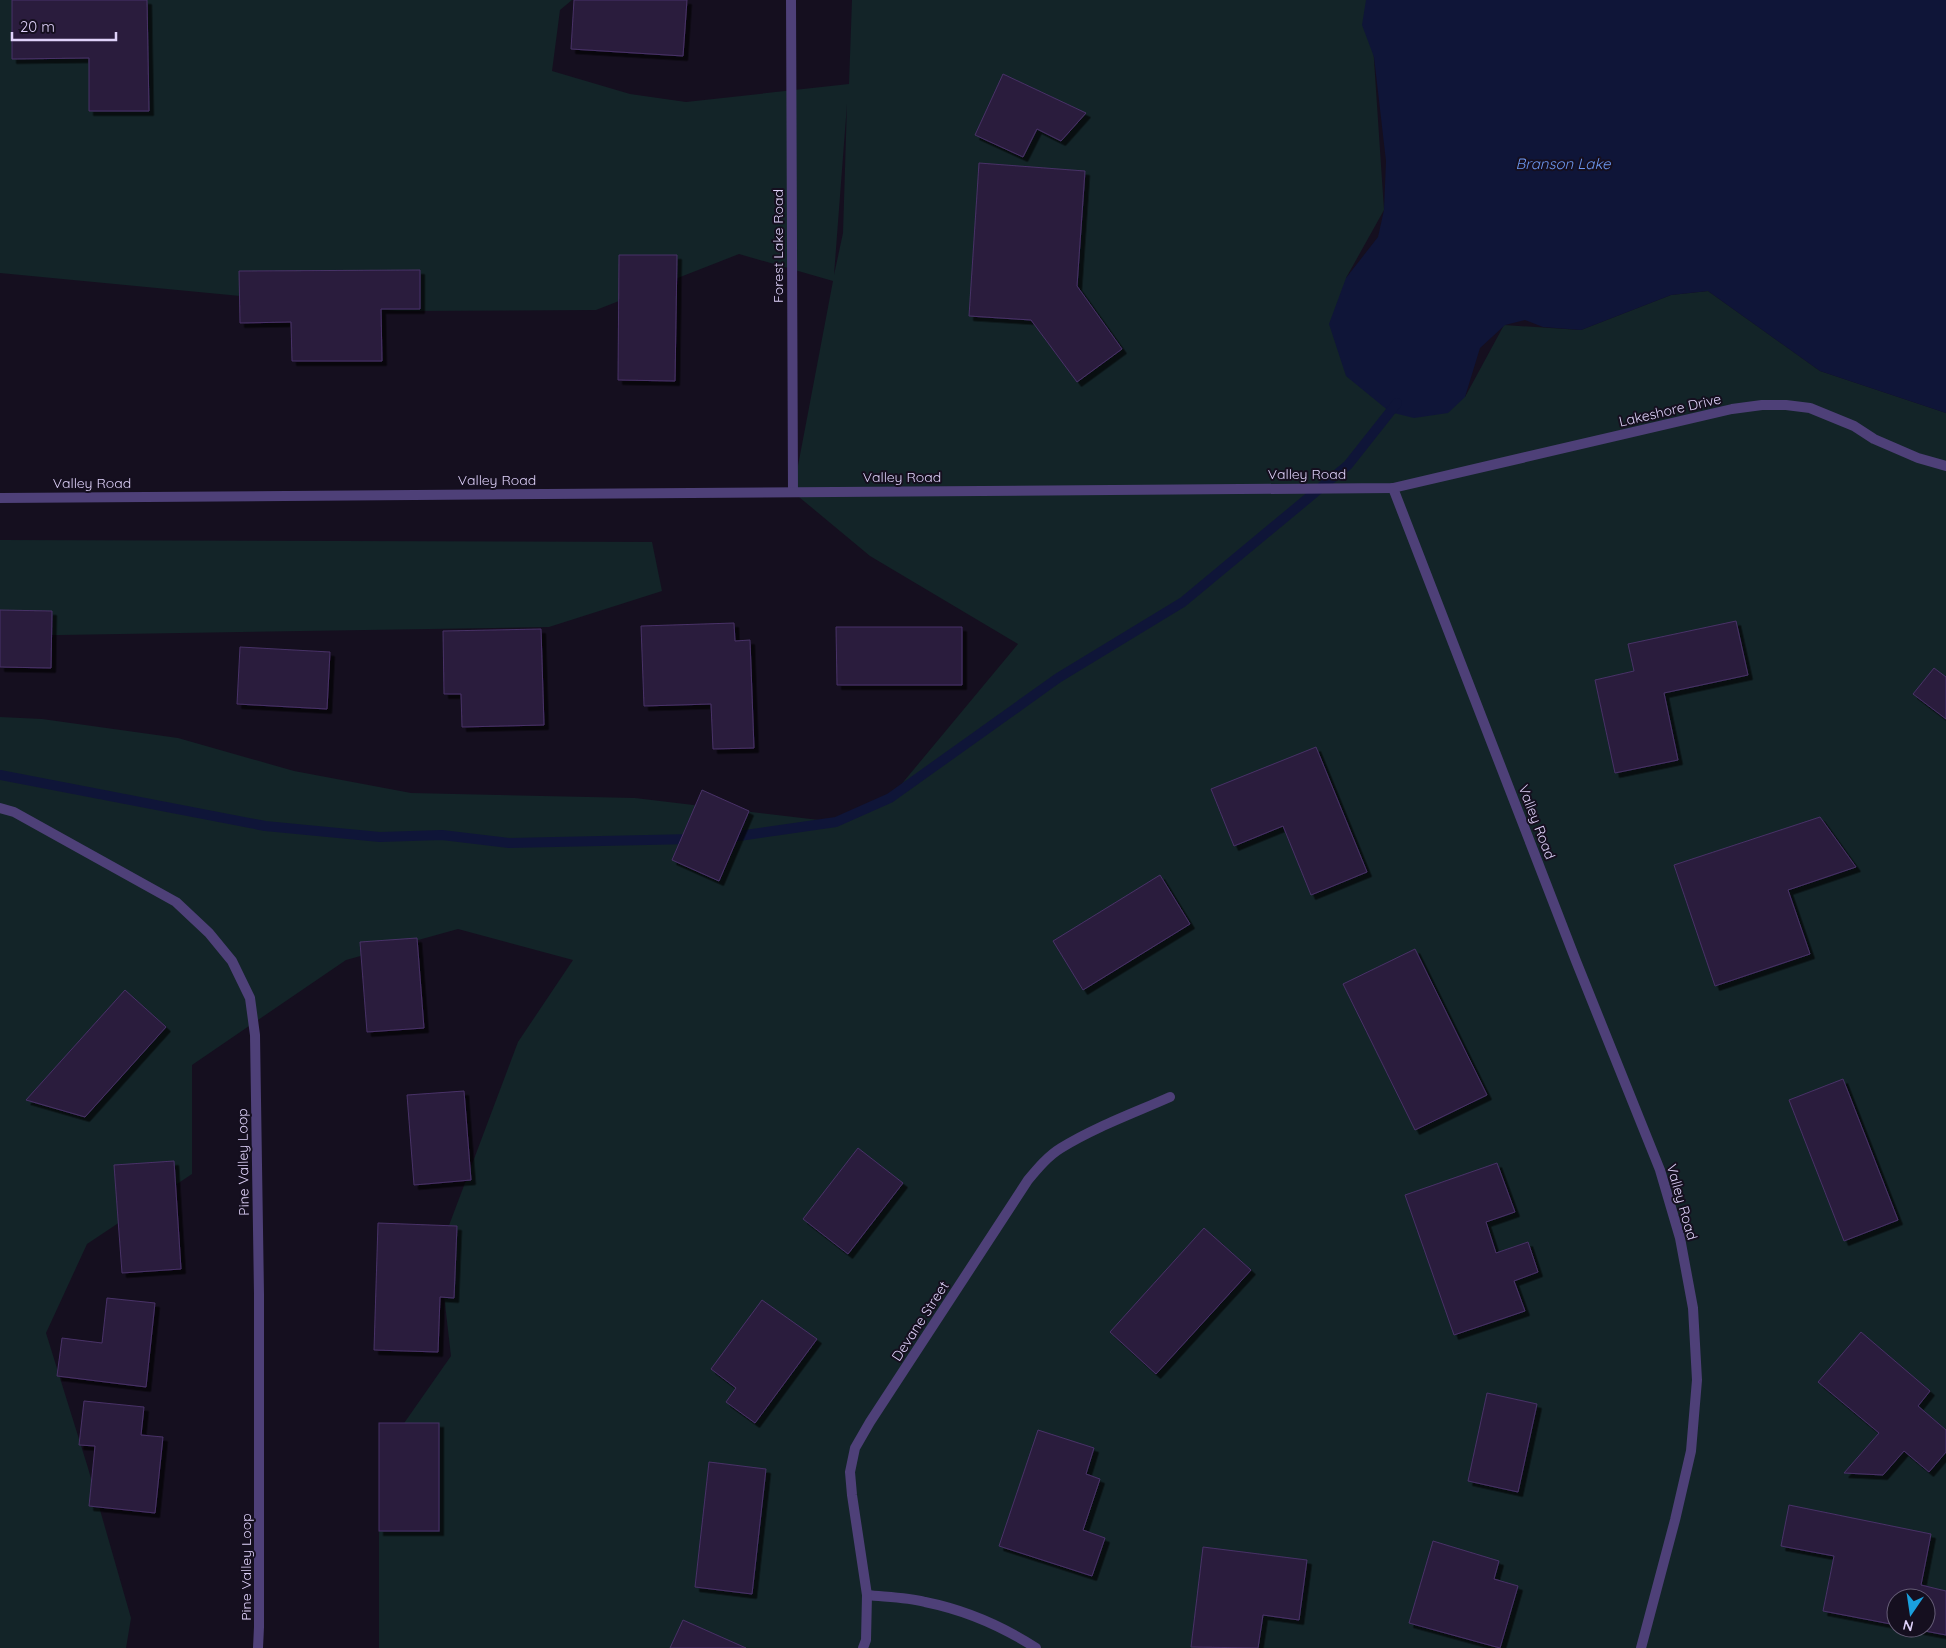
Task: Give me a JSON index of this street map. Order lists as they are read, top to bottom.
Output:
{
  "streets": {
    "street": [
      "Forest Lake Road",
      "Lakeshore Drive",
      "Valley Road",
      "Pine Valley Loop",
      "Devane Street"
    ]
  },
  "crossings": [
    ["Forest Lake Road", "Valley Road"],
    ["Lakeshore Drive", "Valley Road"]
  ],
  "water": ["Branson Lake"],
  "scale_bar": "20 m",
  "north": "bottom"
}
